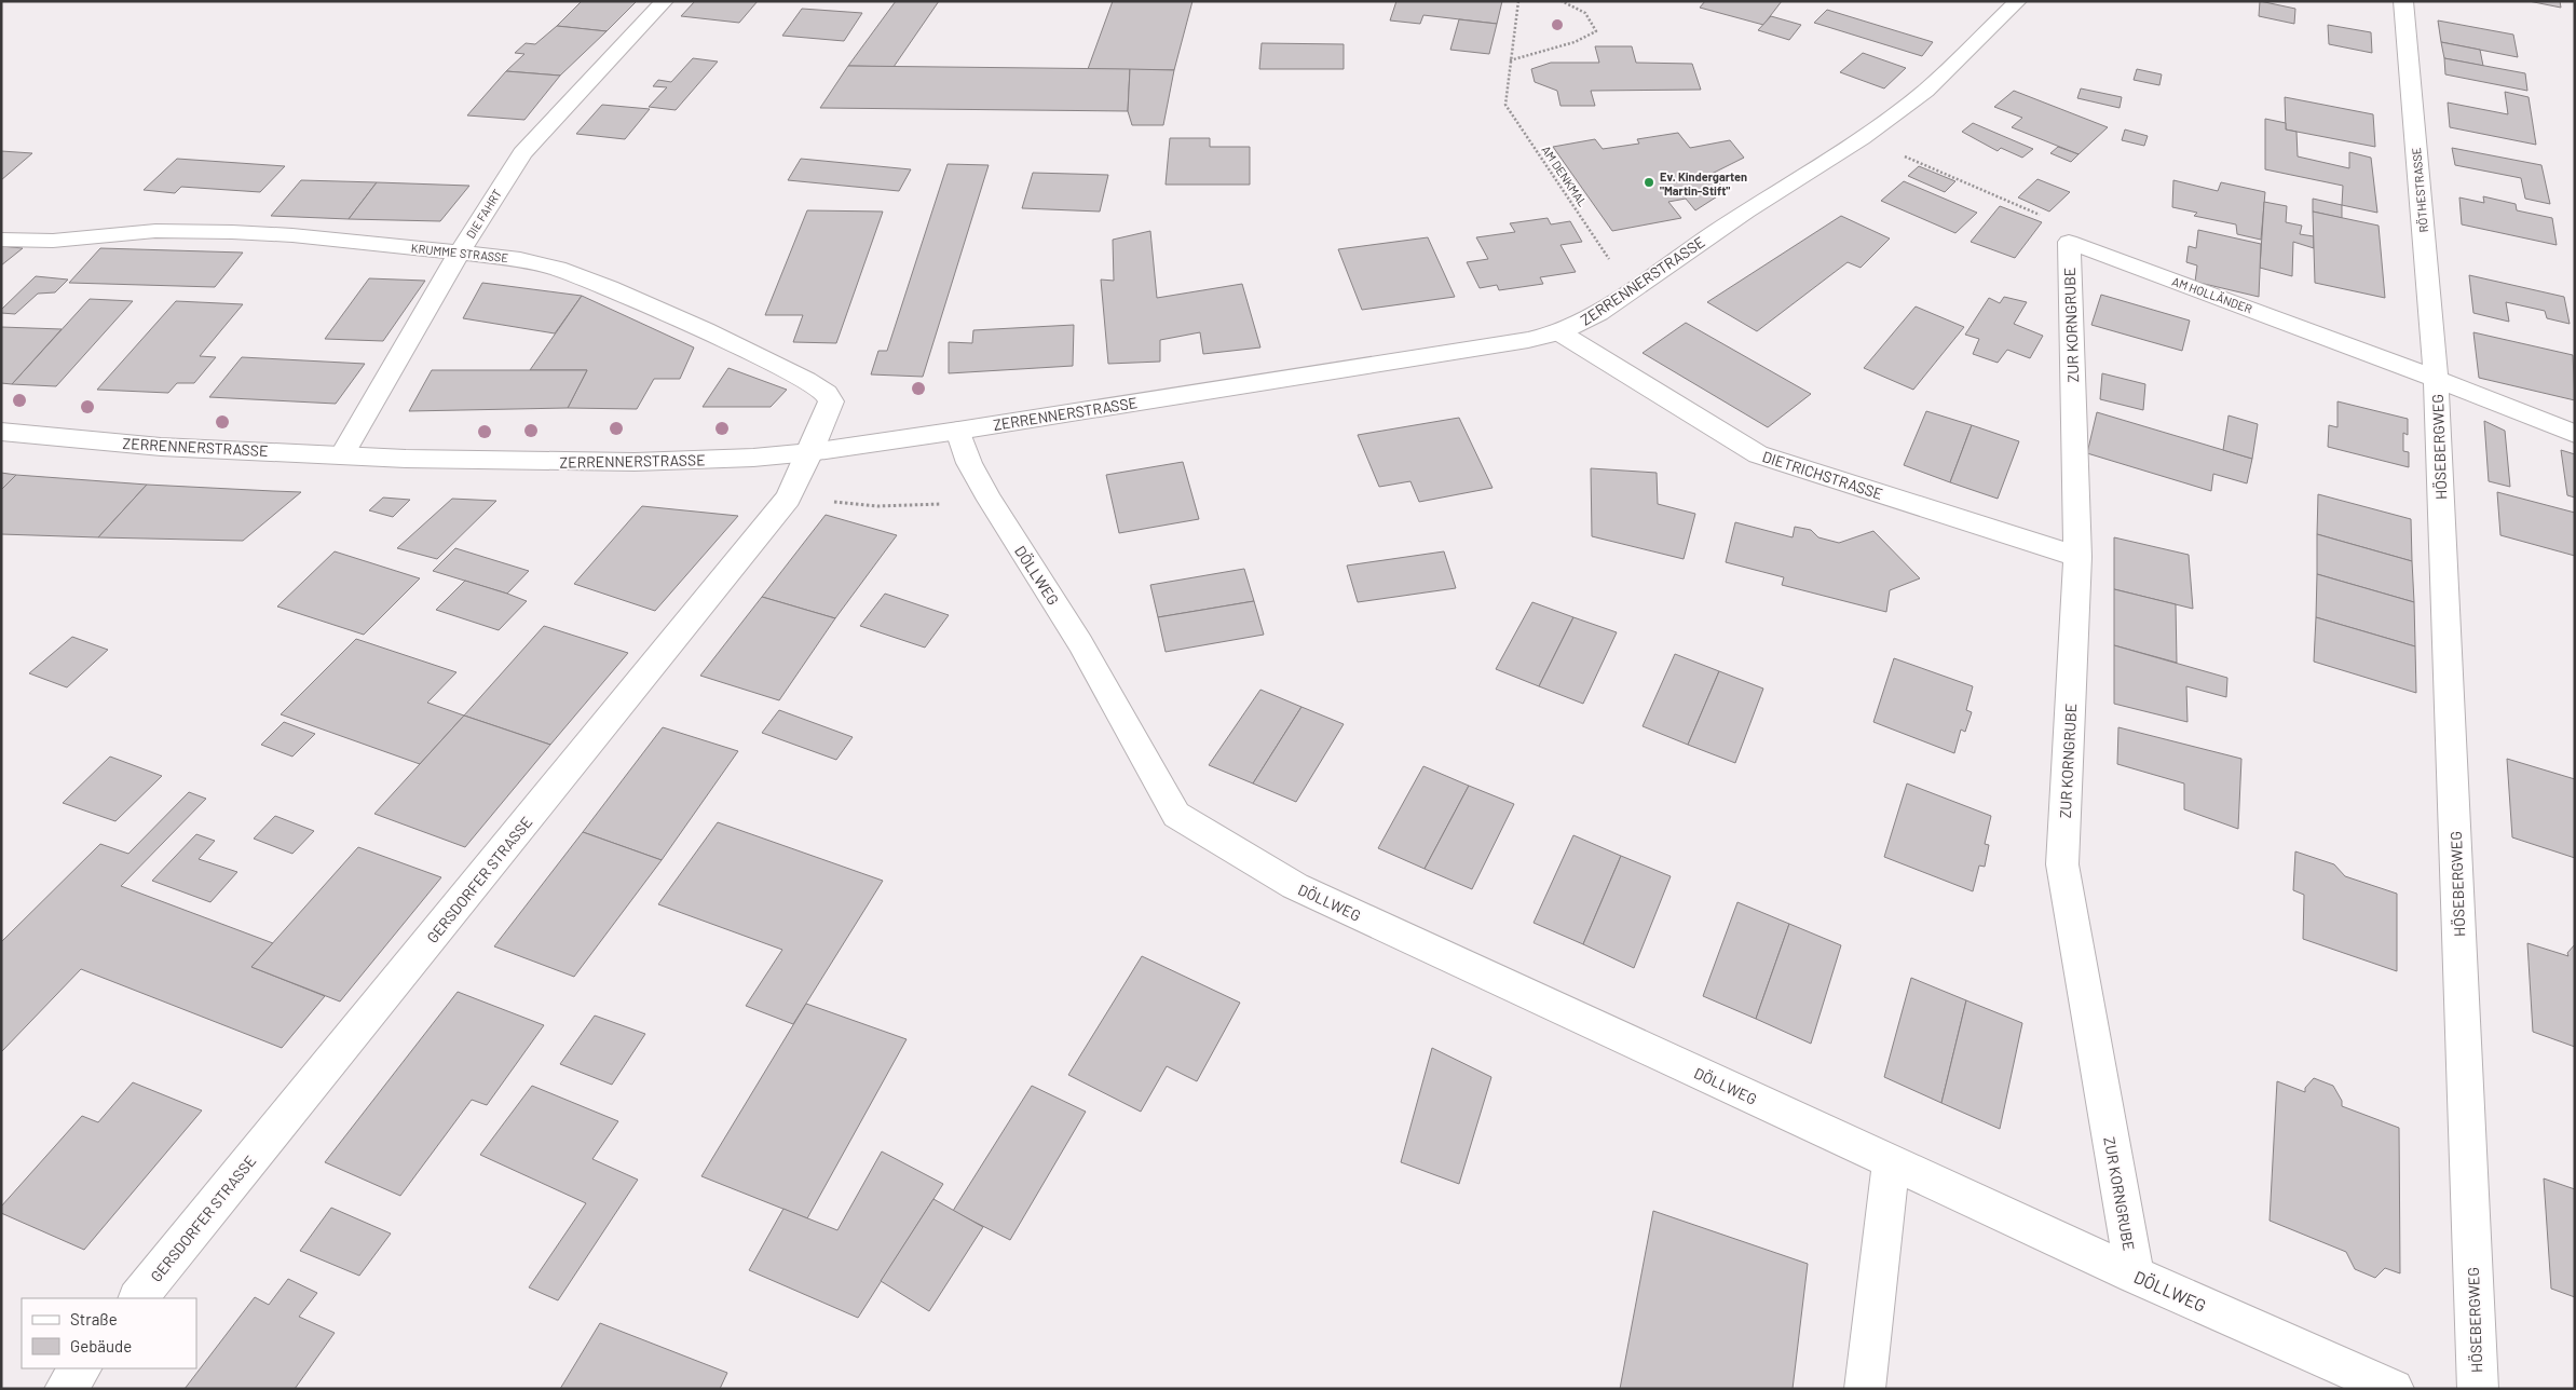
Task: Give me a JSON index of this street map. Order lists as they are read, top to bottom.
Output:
{
  "streets": {
    "street": [
      "RÖTHESTRASSE",
      "DIE FAHRT",
      "KRUMME STRASSE",
      "ZERRENNERSTRASSE",
      "AM HOLLÄNDER",
      "ZUR KORNGRUBE",
      "HÖSEBERGWEG",
      "DIETRICHSTRASSE",
      "DÖLLWEG",
      "GERSDORFER STRASSE"
    ],
    "path": ["AM DENKMAL"]
  },
  "crossings": [
    ["AM DENKMAL", "ZERRENNERSTRASSE"],
    ["RÖTHESTRASSE", "AM HOLLÄNDER"],
    ["RÖTHESTRASSE", "HÖSEBERGWEG"],
    ["DIE FAHRT", "KRUMME STRASSE"],
    ["DIE FAHRT", "ZERRENNERSTRASSE"],
    ["KRUMME STRASSE", "ZERRENNERSTRASSE"],
    ["KRUMME STRASSE", "GERSDORFER STRASSE"],
    ["ZERRENNERSTRASSE", "DIETRICHSTRASSE"],
    ["ZERRENNERSTRASSE", "DÖLLWEG"],
    ["ZERRENNERSTRASSE", "GERSDORFER STRASSE"],
    ["AM HOLLÄNDER", "ZUR KORNGRUBE"],
    ["AM HOLLÄNDER", "HÖSEBERGWEG"],
    ["ZUR KORNGRUBE", "DIETRICHSTRASSE"],
    ["ZUR KORNGRUBE", "DÖLLWEG"]
  ],
  "places": ["Ev. Kindergarten \"Martin-Stift\""],
  "legend": ["Straße", "Gebäude"]
}
